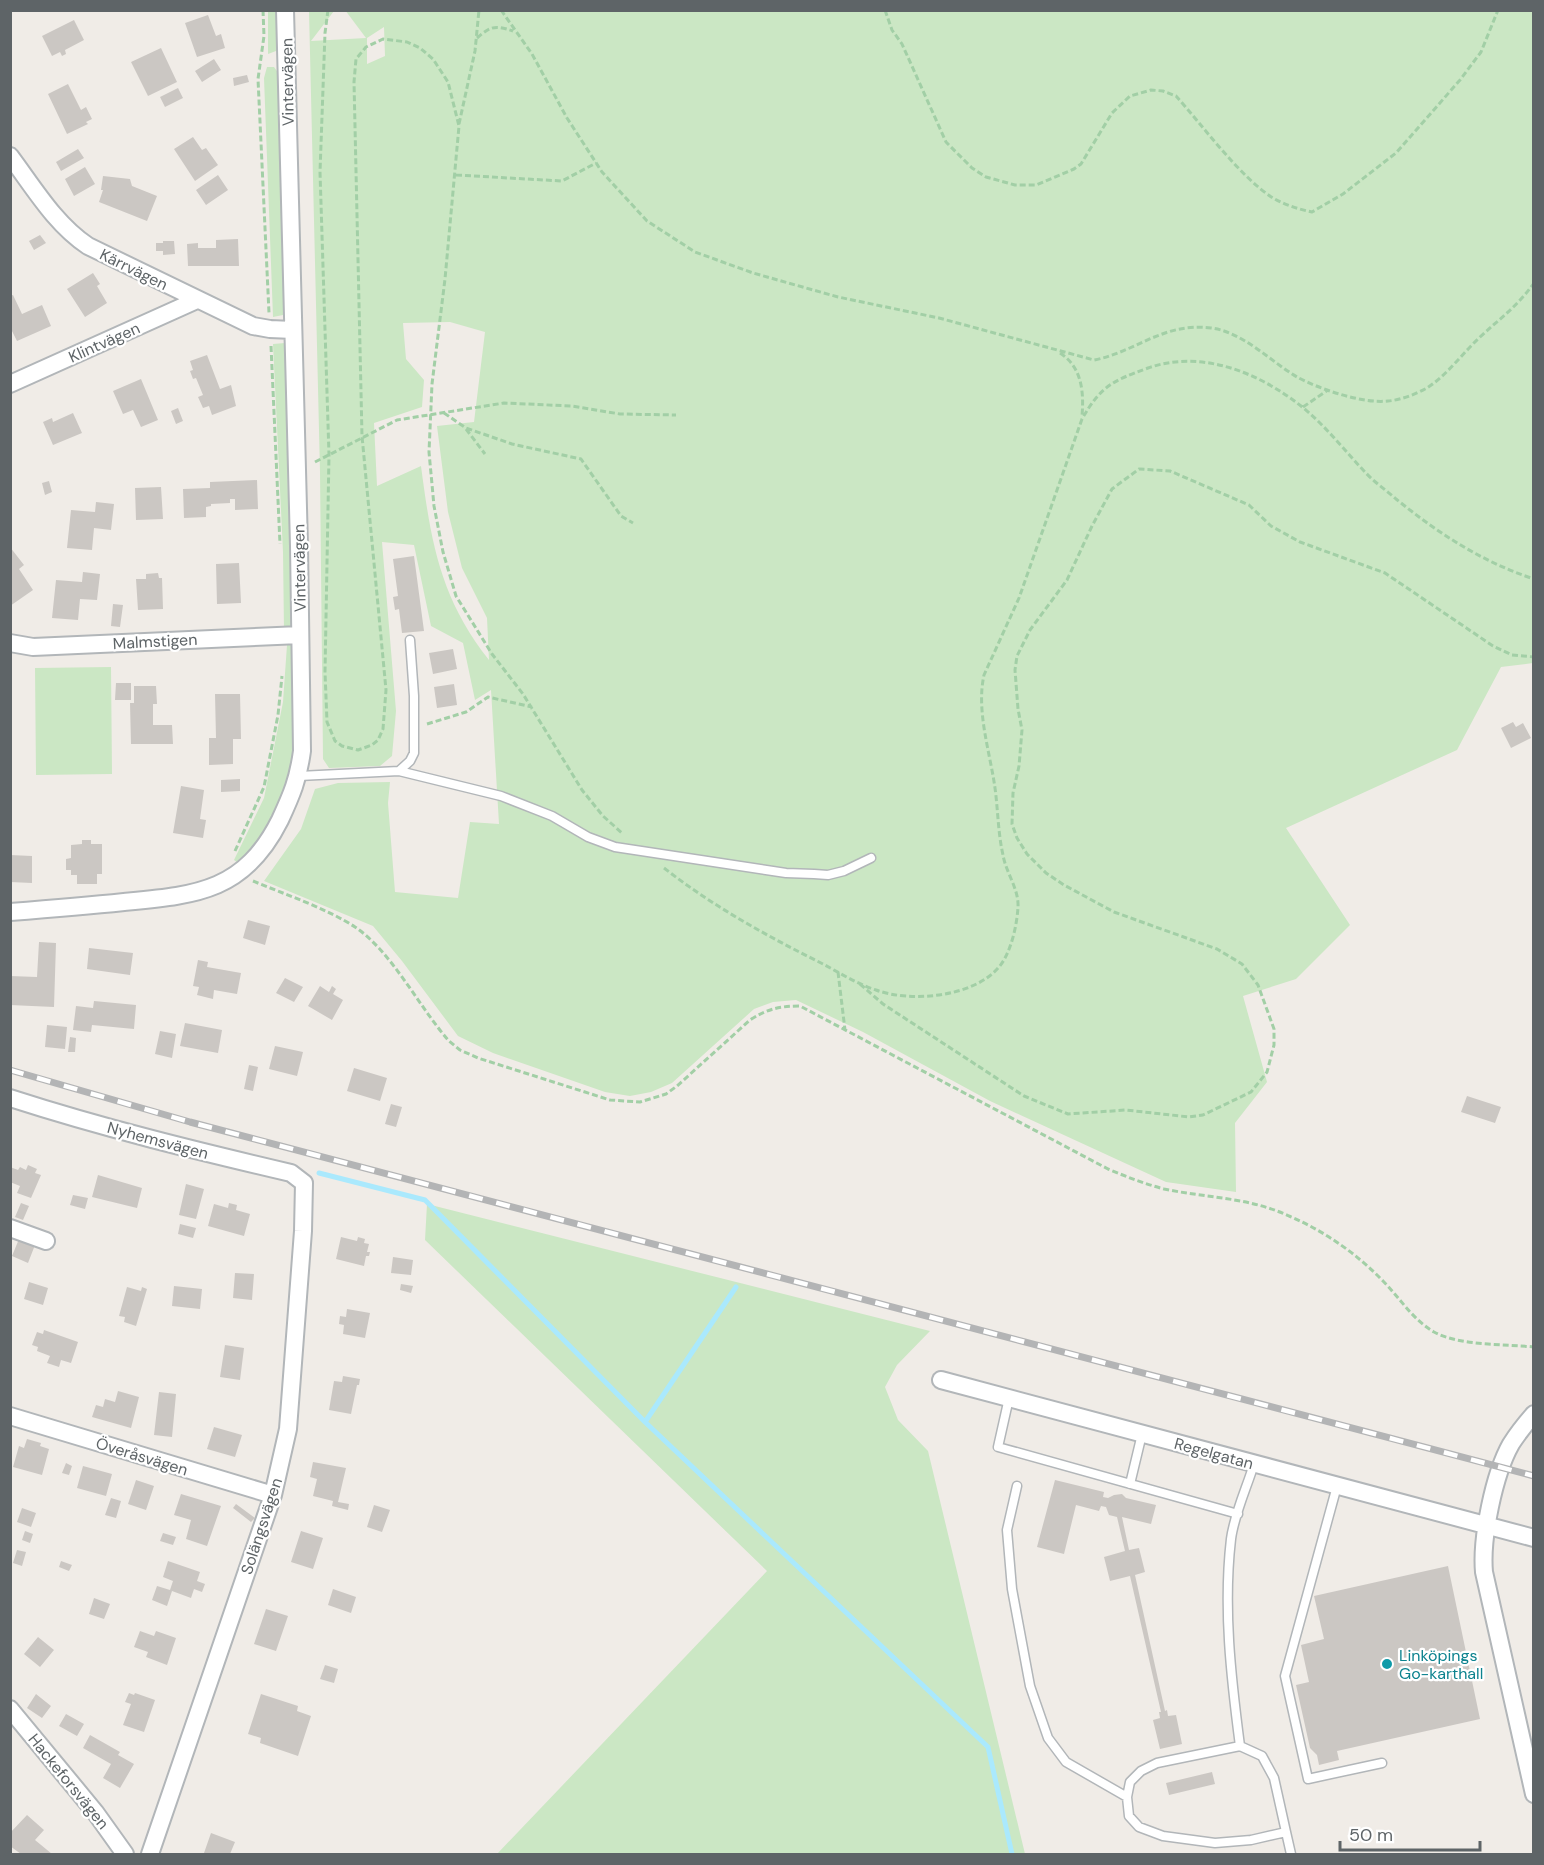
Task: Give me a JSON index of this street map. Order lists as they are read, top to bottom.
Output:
{
  "streets": {
    "street": [
      "Vintervägen",
      "Kärrvägen",
      "Klintvägen",
      "Malmstigen",
      "Nyhemsvägen",
      "Regelgatan",
      "Överåsvägen",
      "Solängsvägen",
      "Hackeforsvägen"
    ]
  },
  "crossings": [
    ["Vintervägen", "Kärrvägen"],
    ["Vintervägen", "Malmstigen"],
    ["Kärrvägen", "Klintvägen"],
    ["Nyhemsvägen", "Solängsvägen"],
    ["Överåsvägen", "Solängsvägen"]
  ],
  "places": ["Linköpings Go-karthall"],
  "scale_bar": "50 m"
}
